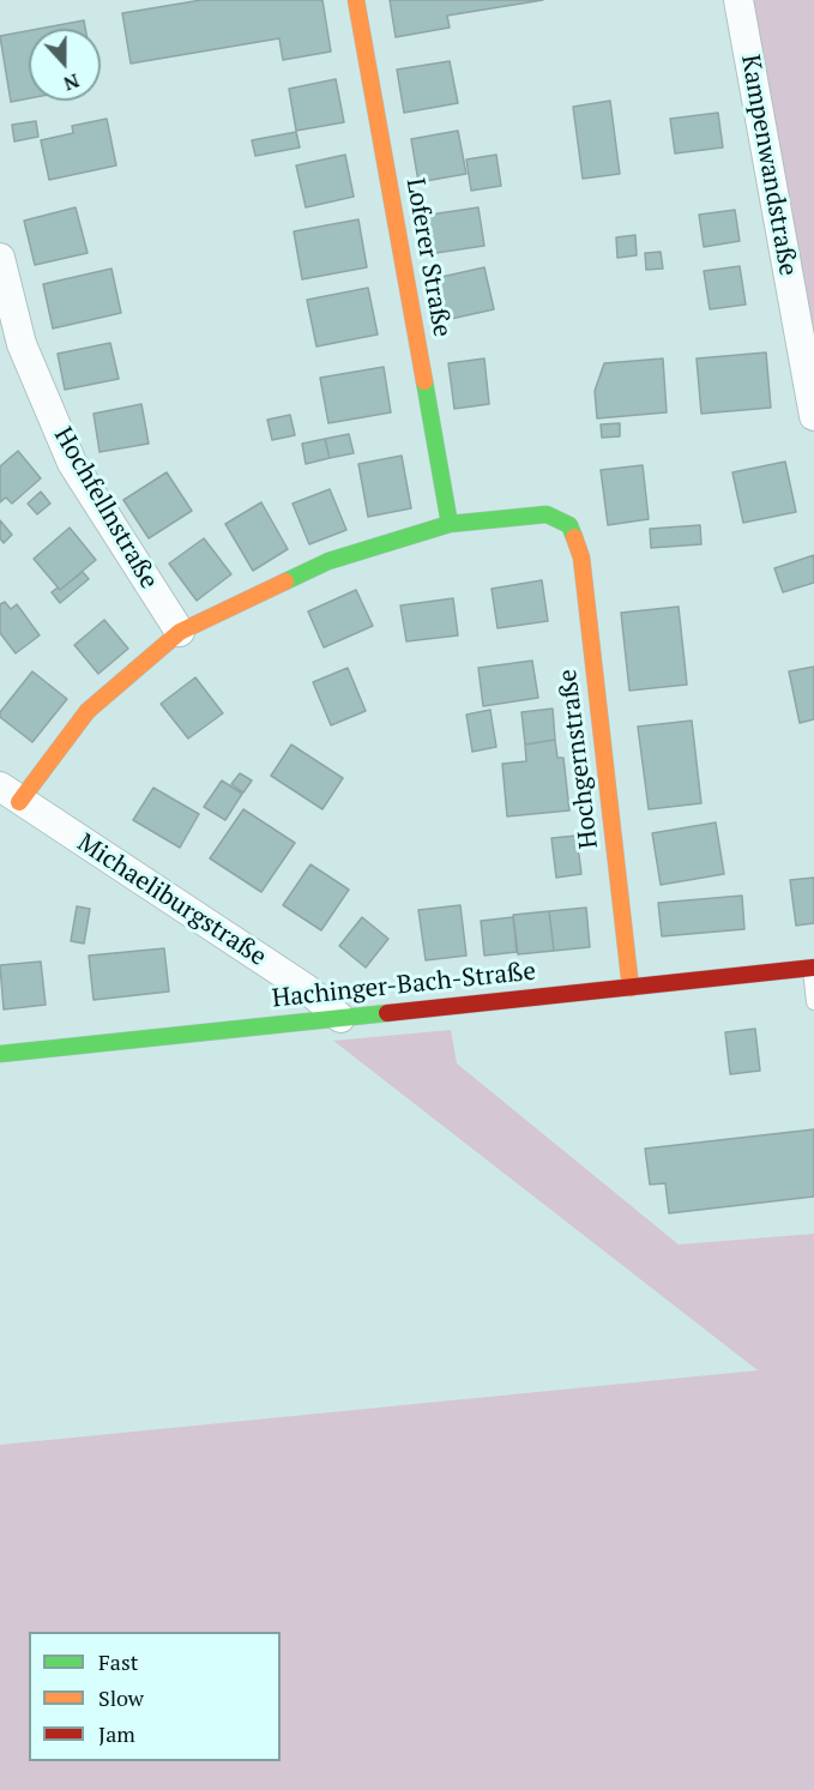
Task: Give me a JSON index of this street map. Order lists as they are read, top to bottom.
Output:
{
  "streets": {
    "street": [
      "Kampenwandstraße",
      "Loferer Straße",
      "Hochfellnstraße",
      "Hochgernstraße",
      "Michaeliburgstraße",
      "Hachinger-Bach-Straße"
    ]
  },
  "crossings": [
    ["Loferer Straße", "Hochgernstraße"],
    ["Hochgernstraße", "Hachinger-Bach-Straße"],
    ["Michaeliburgstraße", "Hachinger-Bach-Straße"]
  ],
  "legend": ["Fast", "Slow", "Jam"],
  "north": "bottom"
}
